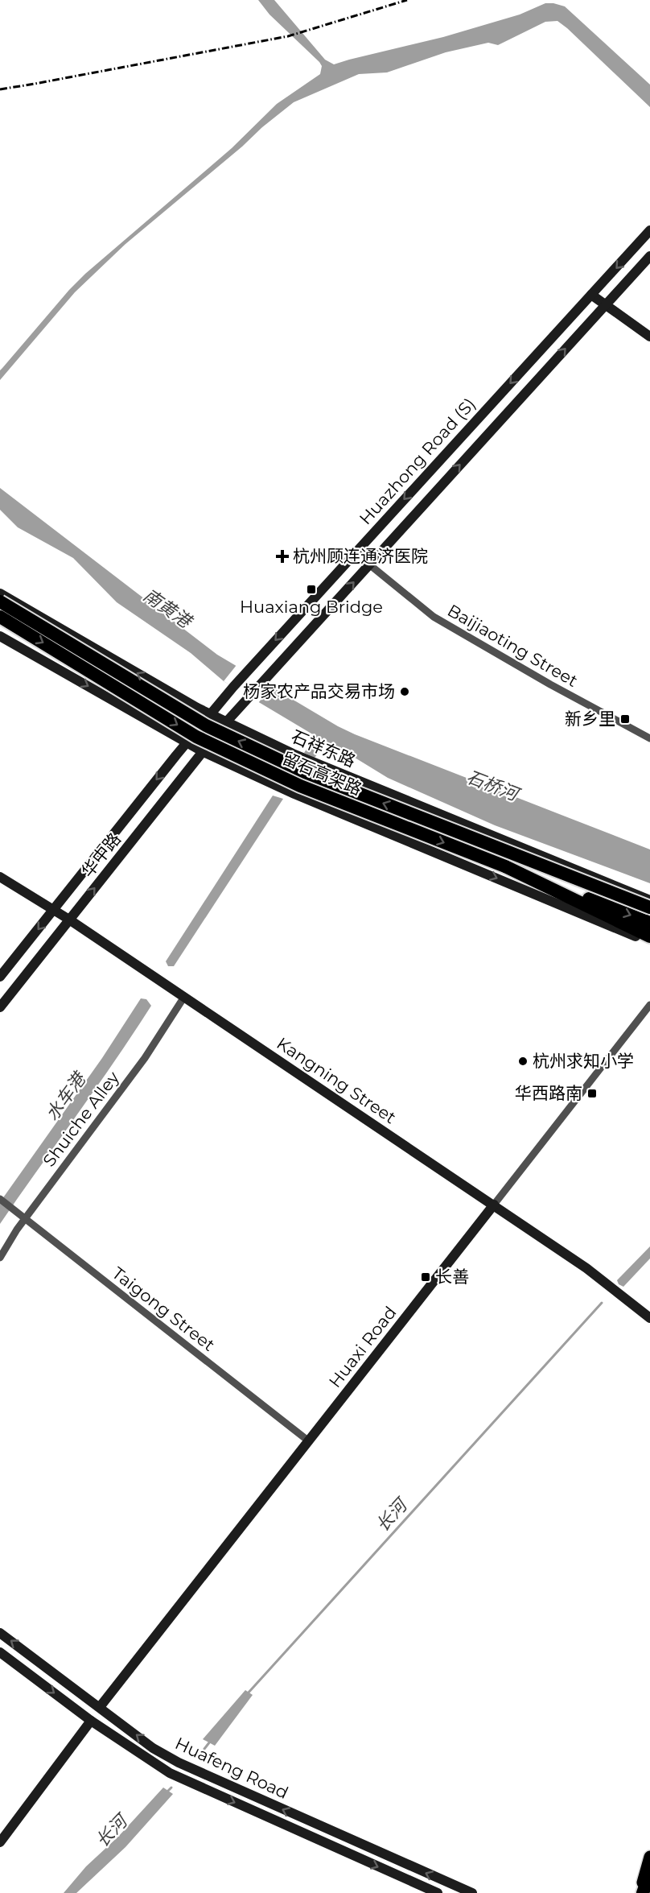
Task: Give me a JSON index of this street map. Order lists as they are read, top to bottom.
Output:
{
  "streets": {
    "highway": ["留石高架路"],
    "main road": [
      "Huazhong Road (S)",
      "石祥东路",
      "华中路",
      "Kangning Street",
      "Huaxi Road",
      "Huafeng Road"
    ],
    "street": ["Baijiaoting Street", "Shuiche Alley", "Taigong Street"]
  },
  "crossings": [
    ["Huazhong Road (S)", "Baijiaoting Street"],
    ["Huazhong Road (S)", "石祥东路"],
    ["Huazhong Road (S)", "华中路"],
    ["石祥东路", "华中路"],
    ["华中路", "Kangning Street"],
    ["Kangning Street", "Shuiche Alley"],
    ["Kangning Street", "Huaxi Road"],
    ["Shuiche Alley", "Taigong Street"],
    ["Taigong Street", "Huaxi Road"],
    ["Huaxi Road", "Huafeng Road"]
  ],
  "water": [
    "南黄港",
    "石桥河",
    "水车港",
    "长河"
  ],
  "places": {
    "health": ["杭州顾连通济医院"],
    "transit": [
      "Huaxiang Bridge",
      "新乡里",
      "华西路南",
      "长善"
    ],
    "other": ["杨家农产品交易市场", "杭州求知小学"]
  }
}
